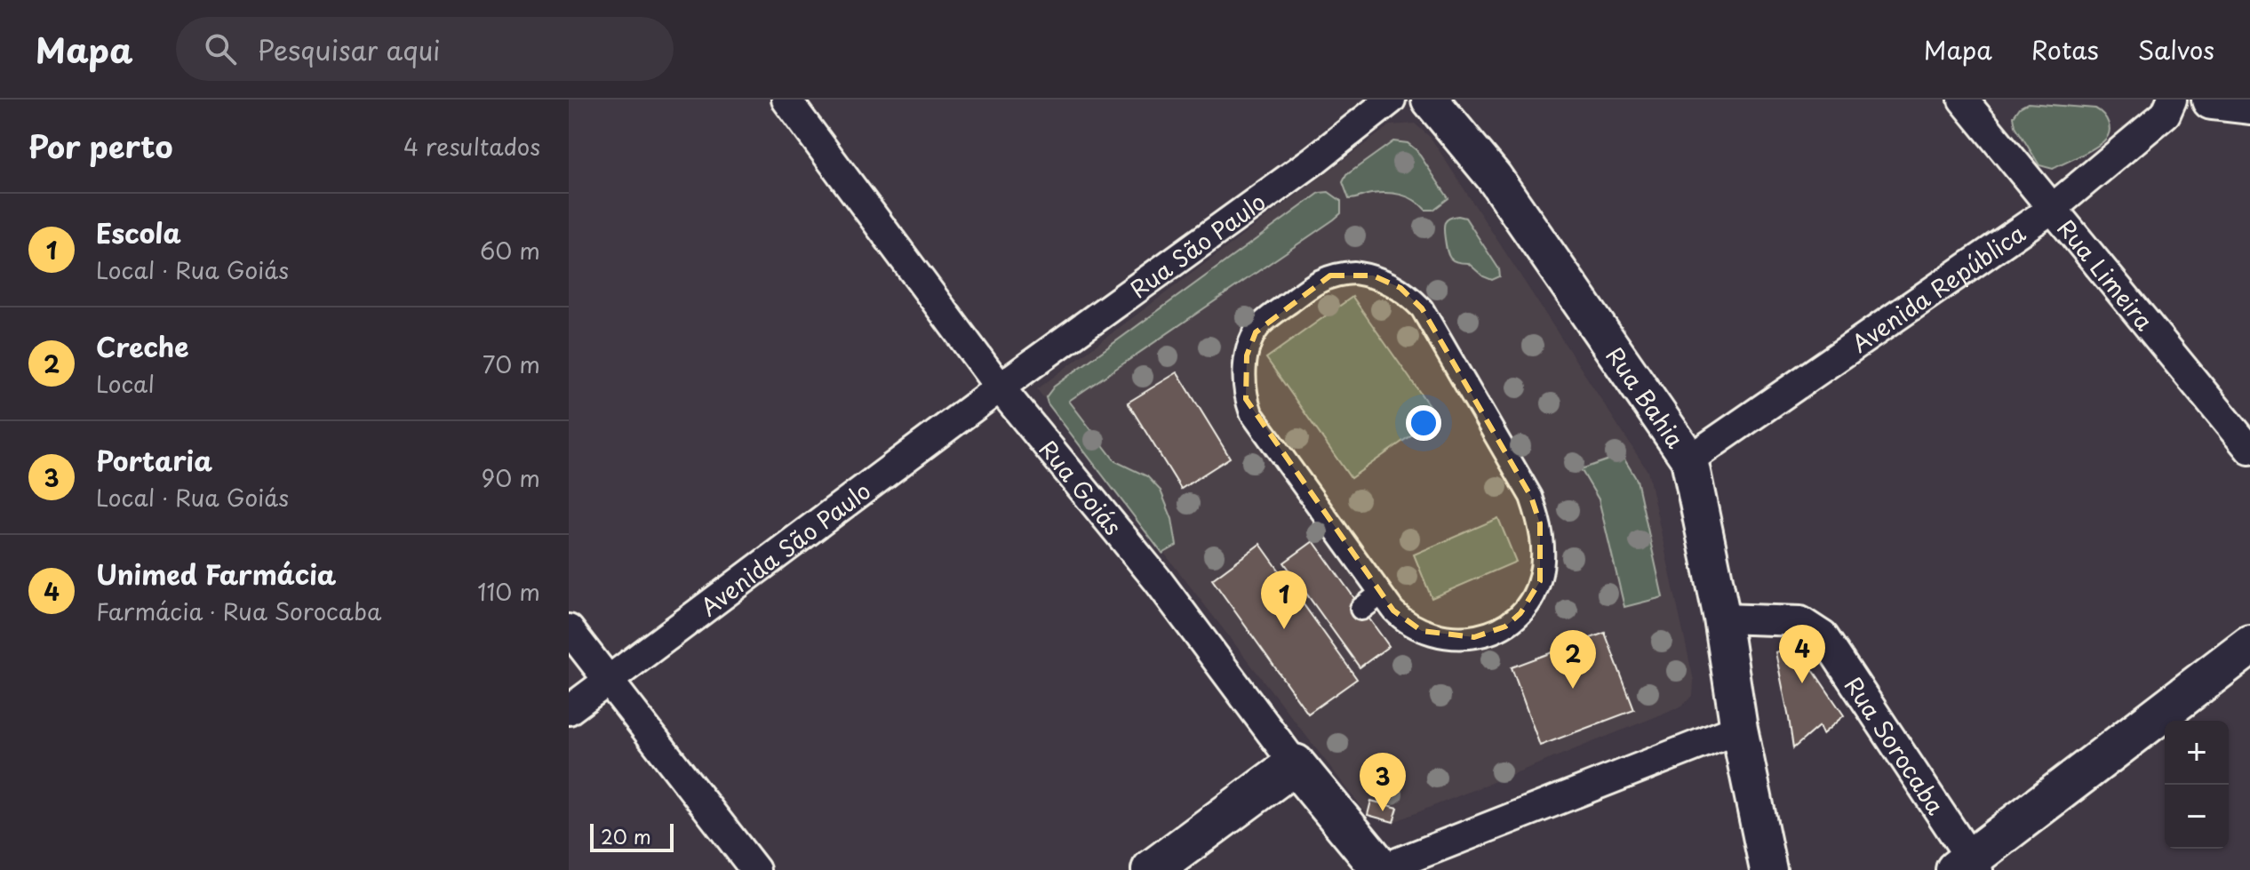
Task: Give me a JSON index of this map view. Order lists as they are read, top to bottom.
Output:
{
  "streets": {
    "main road": ["Rua Goiás"],
    "street": [
      "Rua São Paulo",
      "Rua Limeira",
      "Avenida República",
      "Rua Bahia",
      "Avenida São Paulo",
      "Rua Sorocaba"
    ]
  },
  "crossings": [
    ["Rua São Paulo", "Rua Goiás"],
    ["Rua São Paulo", "Avenida São Paulo"],
    ["Rua Limeira", "Avenida República"],
    ["Avenida República", "Rua Bahia"],
    ["Rua Bahia", "Rua Sorocaba"],
    ["Rua Goiás", "Avenida São Paulo"]
  ],
  "scale_bar": "20 m",
  "page": {
    "header": "Mapa",
    "search": "Pesquisar aqui",
    "nav": ["Mapa", "Rotas", "Salvos"],
    "heading": ["Por perto", "4 resultados"],
    "list": [
      {
        "mark": "1",
        "name": "Escola",
        "note": "Local · Rua Goiás",
        "value": "60 m"
      },
      {
        "mark": "2",
        "name": "Creche",
        "note": "Local",
        "value": "70 m"
      },
      {
        "mark": "3",
        "name": "Portaria",
        "note": "Local · Rua Goiás",
        "value": "90 m"
      },
      {
        "mark": "4",
        "name": "Unimed Farmácia",
        "note": "Farmácia · Rua Sorocaba",
        "value": "110 m"
      }
    ],
    "pins": [
      "1",
      "4",
      "2",
      "3"
    ],
    "map_buttons": ["+", "−"],
    "scale": "20 m"
  }
}
